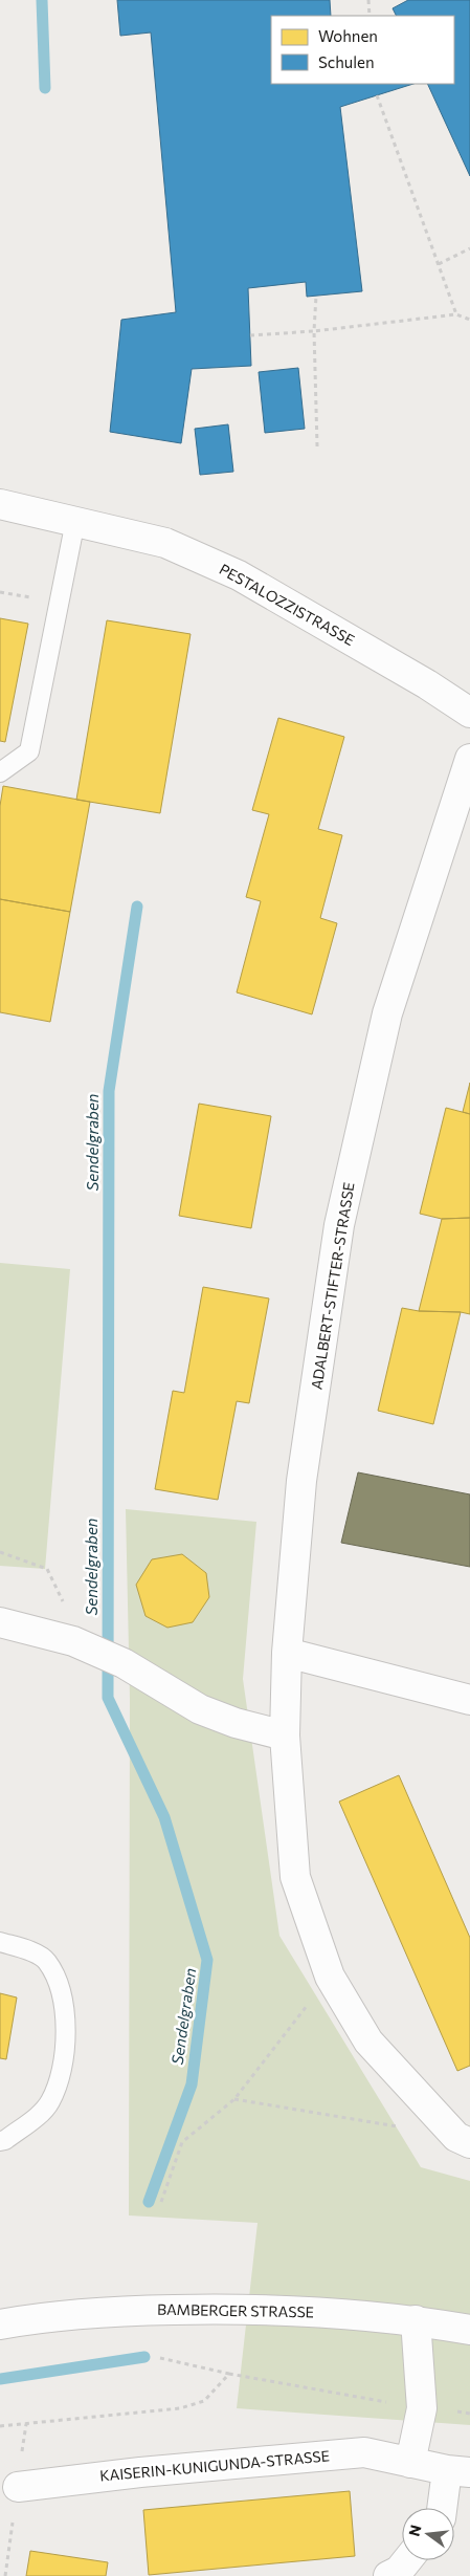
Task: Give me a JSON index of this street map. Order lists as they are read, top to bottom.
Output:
{
  "streets": {
    "street": [
      "PESTALOZZISTRASSE",
      "ADALBERT-STIFTER-STRASSE",
      "BAMBERGER STRASSE",
      "KAISERIN-KUNIGUNDA-STRASSE"
    ]
  },
  "water": ["Sendelgraben"],
  "legend": ["Wohnen", "Schulen"],
  "north": "left"
}
